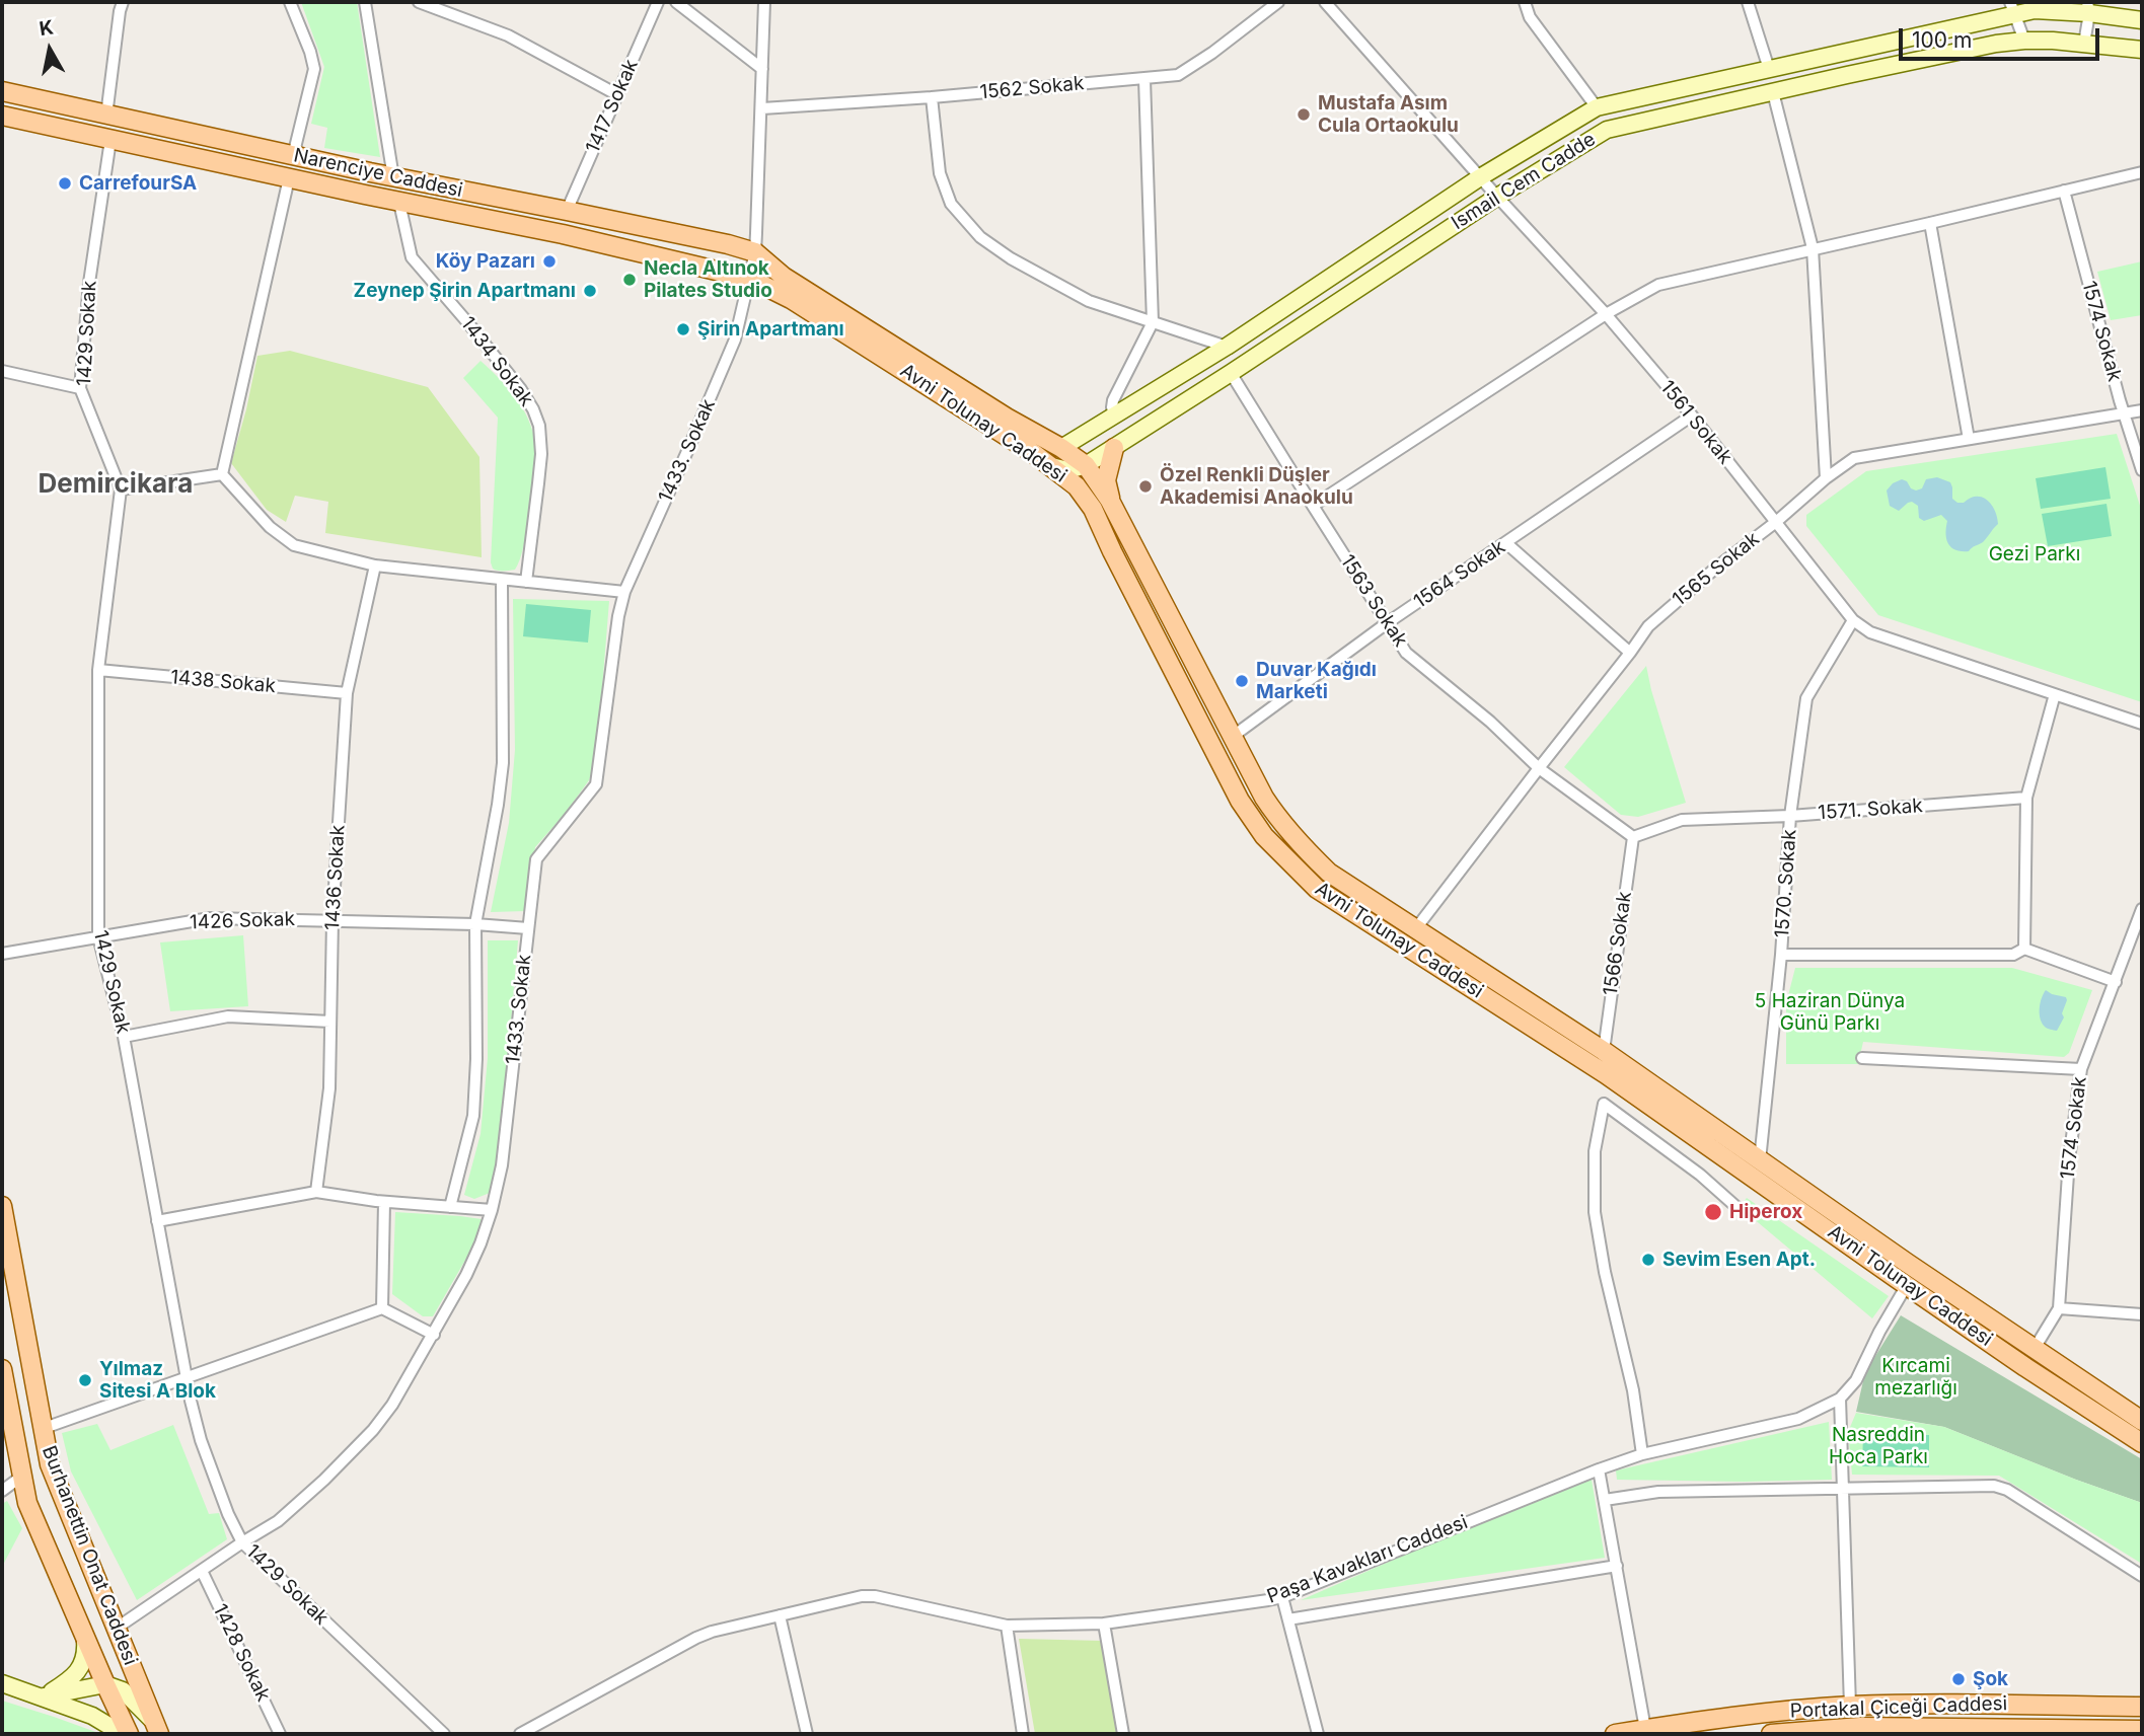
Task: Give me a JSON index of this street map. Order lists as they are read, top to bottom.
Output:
{
  "streets": {
    "main road": [
      "Narenciye Caddesi",
      "Ismail Cem Cadde",
      "Avni Tolunay Caddesi",
      "Burhanettin Onat Caddesi",
      "Portakal Çiceği Caddesi"
    ],
    "street": [
      "1562 Sokak",
      "1417 Sokak",
      "1574 Sokak",
      "1429 Sokak",
      "1434 Sokak",
      "1561 Sokak",
      "1433. Sokak",
      "1565 Sokak",
      "1564 Sokak",
      "1563 Sokak",
      "1438 Sokak",
      "1571. Sokak",
      "1436 Sokak",
      "1570. Sokak",
      "1426 Sokak",
      "1566 Sokak",
      "Paşa Kavakları Caddesi",
      "1428 Sokak"
    ]
  },
  "crossings": [
    ["1417 Sokak", "Narenciye Caddesi"],
    ["Narenciye Caddesi", "1429 Sokak"],
    ["Narenciye Caddesi", "1434 Sokak"],
    ["Narenciye Caddesi", "Avni Tolunay Caddesi"],
    ["Narenciye Caddesi", "1433. Sokak"],
    ["Ismail Cem Cadde", "1561 Sokak"],
    ["Ismail Cem Cadde", "Avni Tolunay Caddesi"],
    ["Ismail Cem Cadde", "1563 Sokak"],
    ["1574 Sokak", "Avni Tolunay Caddesi"],
    ["1574 Sokak", "1565 Sokak"],
    ["1429 Sokak", "1433. Sokak"],
    ["1429 Sokak", "1438 Sokak"],
    ["1429 Sokak", "1426 Sokak"],
    ["1561 Sokak", "1565 Sokak"],
    ["1561 Sokak", "1564 Sokak"],
    ["1561 Sokak", "1570. Sokak"],
    ["Avni Tolunay Caddesi", "1433. Sokak"],
    ["Avni Tolunay Caddesi", "1565 Sokak"],
    ["Avni Tolunay Caddesi", "1564 Sokak"],
    ["Avni Tolunay Caddesi", "1570. Sokak"],
    ["Avni Tolunay Caddesi", "1566 Sokak"],
    ["Avni Tolunay Caddesi", "Paşa Kavakları Caddesi"],
    ["1433. Sokak", "1426 Sokak"],
    ["1433. Sokak", "Burhanettin Onat Caddesi"],
    ["1433. Sokak", "1428 Sokak"],
    ["1565 Sokak", "1563 Sokak"],
    ["1564 Sokak", "1563 Sokak"],
    ["1563 Sokak", "1571. Sokak"],
    ["1563 Sokak", "1566 Sokak"],
    ["1438 Sokak", "1436 Sokak"],
    ["1571. Sokak", "1570. Sokak"],
    ["1571. Sokak", "1566 Sokak"],
    ["1436 Sokak", "1426 Sokak"]
  ],
  "districts": ["Demircikara"],
  "parks": [
    "Gezi Parkı",
    "5 Haziran Dünya Günü Parkı",
    "Kırcami mezarlığı",
    "Nasreddin Hoca Parkı"
  ],
  "places": [
    "Mustafa Asım Cula Ortaokulu",
    "CarrefourSA",
    "Köy Pazarı",
    "Necla Altınok Pilates Studio",
    "Zeynep Şirin Apartmanı",
    "Şirin Apartmanı",
    "Özel Renkli Düşler Akademisi Anaokulu",
    "Duvar Kağıdı Marketi",
    "Hiperox",
    "Sevim Esen Apt.",
    "Yılmaz Sitesi A Blok",
    "Şok"
  ],
  "scale_bar": "100 m",
  "north": "top"
}
